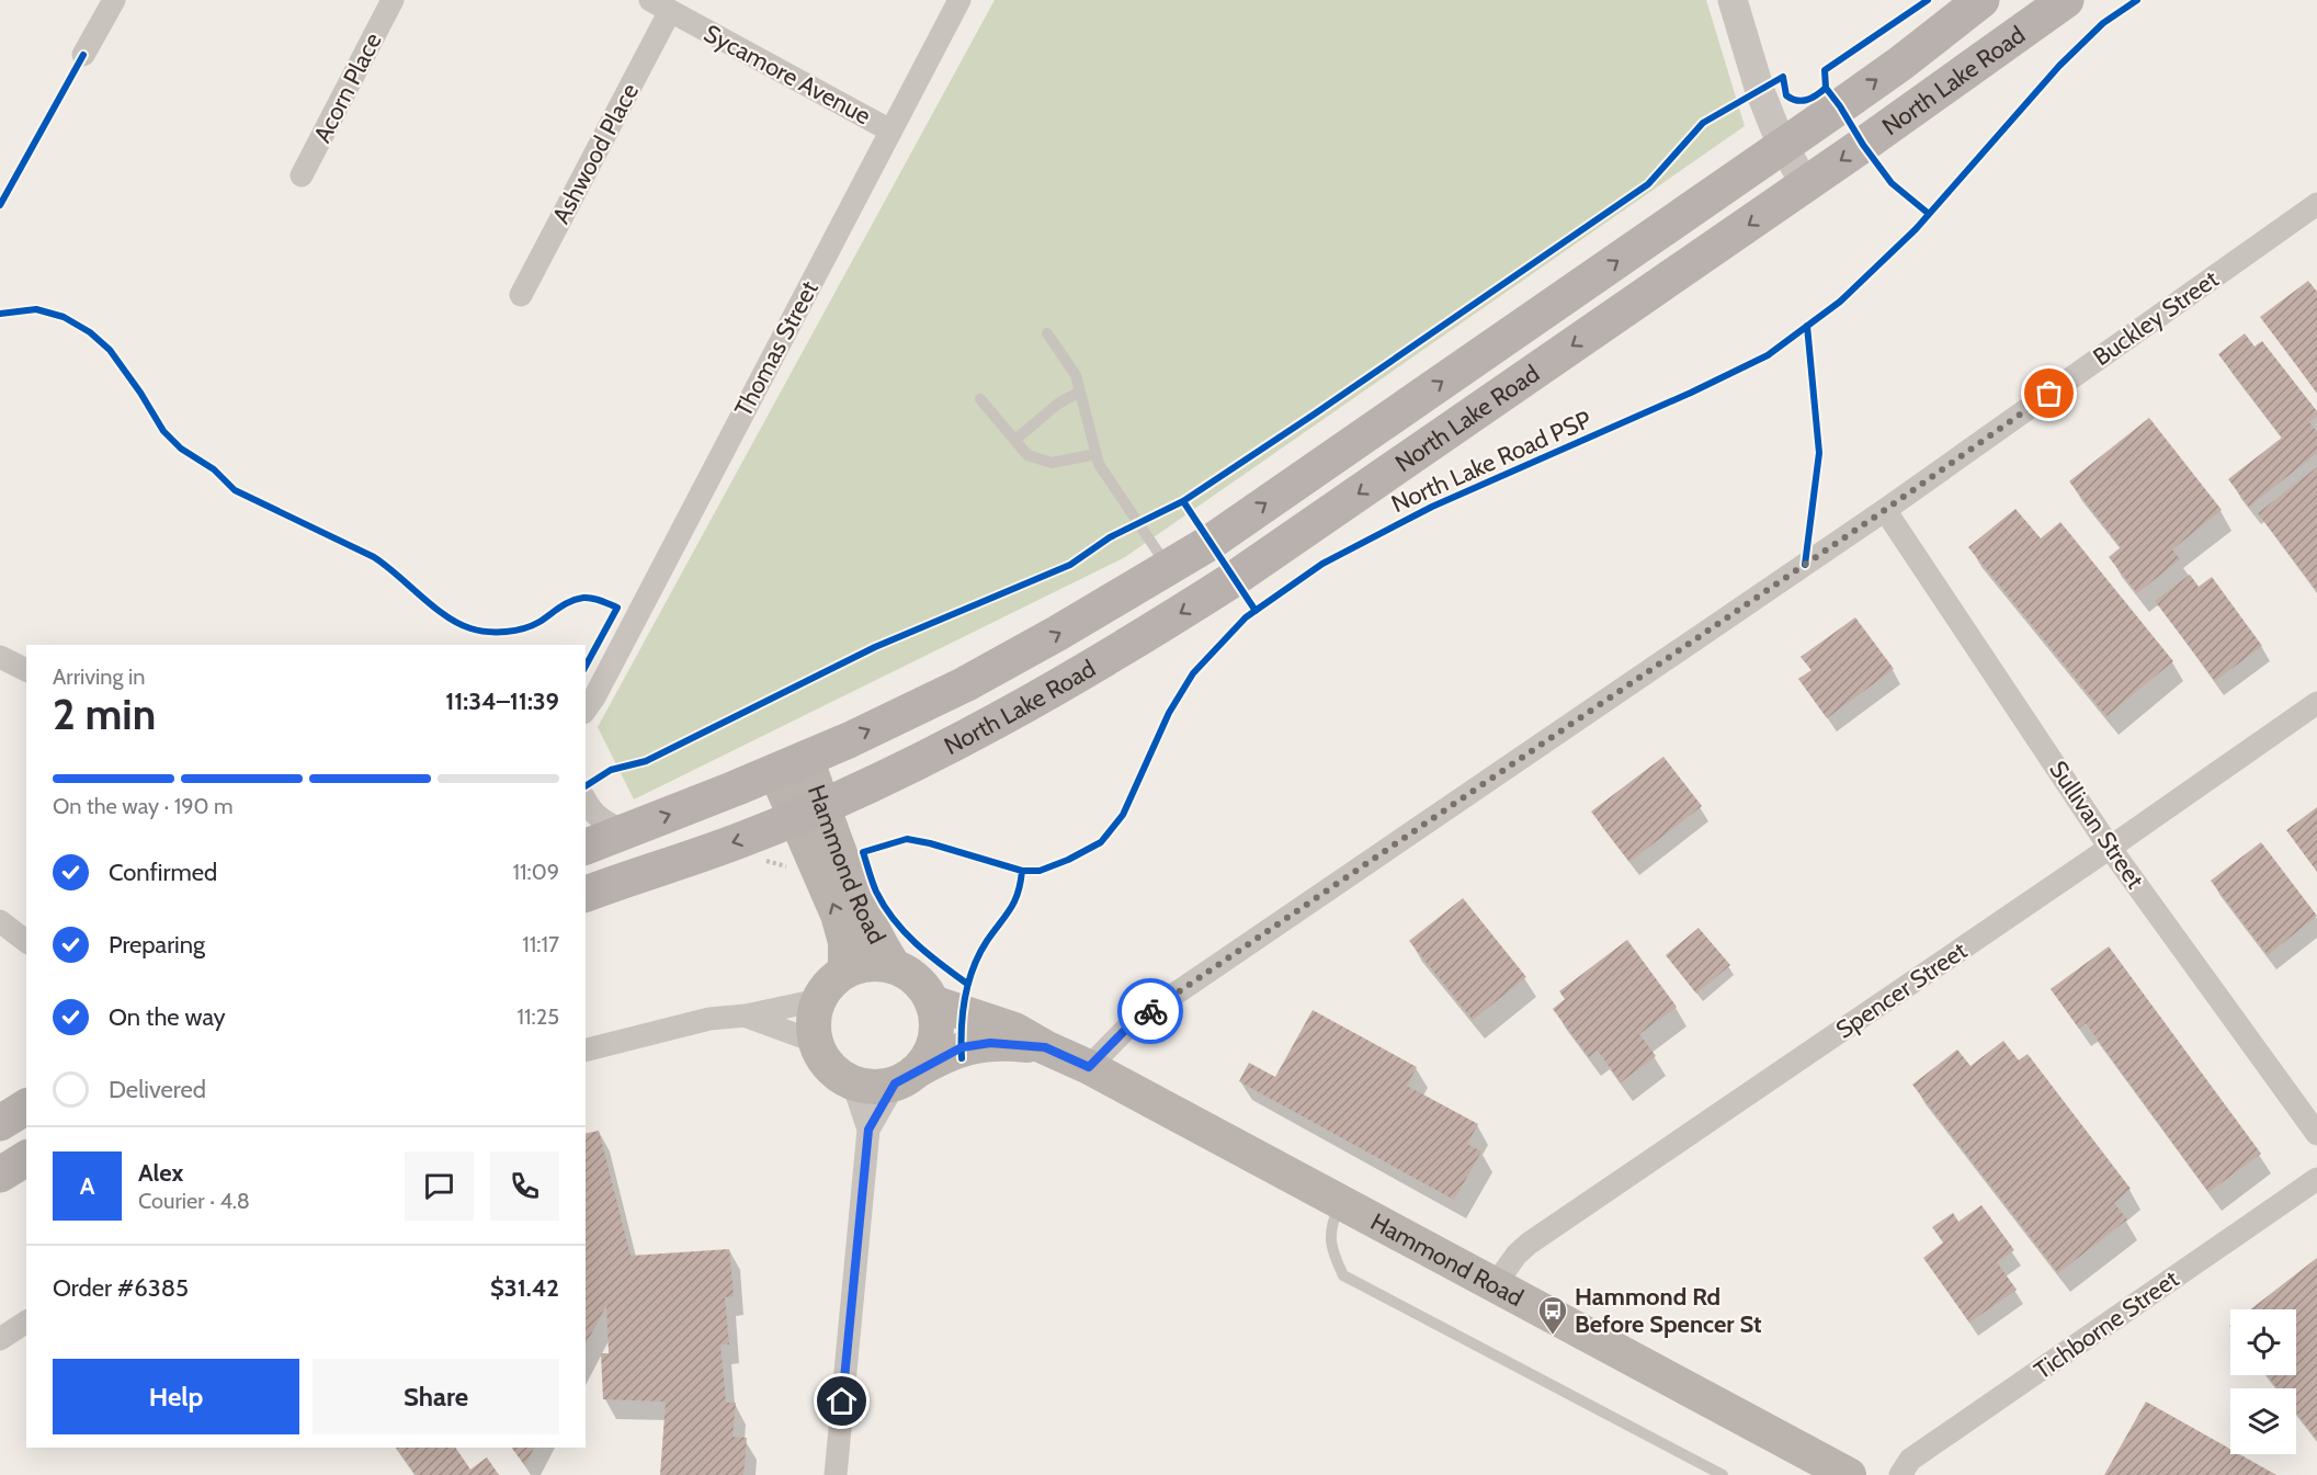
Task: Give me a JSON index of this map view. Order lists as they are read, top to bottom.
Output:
{
  "streets": {
    "main road": ["North Lake Road", "Hammond Road"],
    "street": [
      "Sycamore Avenue",
      "Acorn Place",
      "Ashwood Place",
      "Buckley Street",
      "Thomas Street",
      "Sullivan Street",
      "Spencer Street",
      "Tichborne Street"
    ],
    "cycle path": ["North Lake Road PSP"]
  },
  "crossings": [
    ["Sycamore Avenue", "Ashwood Place"],
    ["Sycamore Avenue", "Thomas Street"],
    ["North Lake Road", "Hammond Road"],
    ["Buckley Street", "Sullivan Street"],
    ["Buckley Street", "Hammond Road"],
    ["Sullivan Street", "Spencer Street"],
    ["Hammond Road", "Spencer Street"]
  ],
  "places": {
    "bus stop": ["Hammond Rd Before Spencer St"]
  },
  "page": {
    "heading": ["2 min", "Arriving in", "11:34–11:39"],
    "panel": [
      "Alex",
      "Courier · 4.8",
      "Order #6385",
      "$31.42"
    ],
    "bar": "On the way · 190 m",
    "list": [
      ["Confirmed", "11:09"],
      ["Preparing", "11:17"],
      ["On the way", "11:25"],
      "Delivered"
    ],
    "round": "A",
    "buttons": ["Help", "Share"]
  }
}
